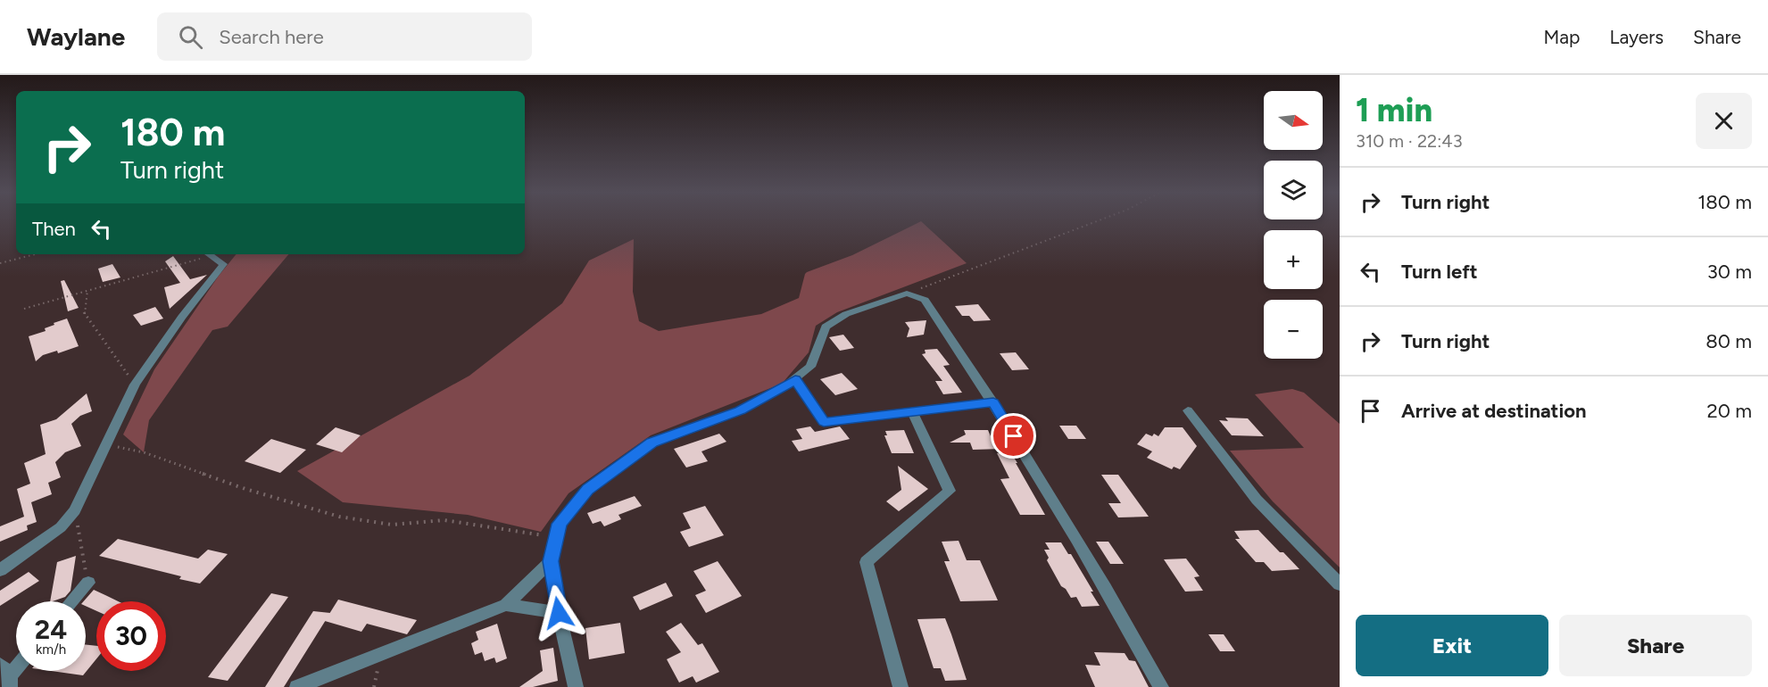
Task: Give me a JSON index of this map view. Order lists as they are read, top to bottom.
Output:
{
  "north": "right",
  "page": {
    "header": "Waylane",
    "search": "Search here",
    "nav": ["Map", "Layers", "Share"],
    "heading": ["1 min", "310 m · 22:43"],
    "map_buttons": ["+", "−"],
    "turn": ["180 m", "Turn right"],
    "list": [
      {
        "name": "Turn right",
        "value": "180 m"
      },
      {
        "name": "Turn left",
        "value": "30 m"
      },
      {
        "name": "Turn right",
        "value": "80 m"
      },
      {
        "name": "Arrive at destination",
        "value": "20 m"
      }
    ],
    "then": "Then",
    "speed": "24 km/h",
    "limit": "30",
    "buttons": ["Exit", "Share"]
  }
}
